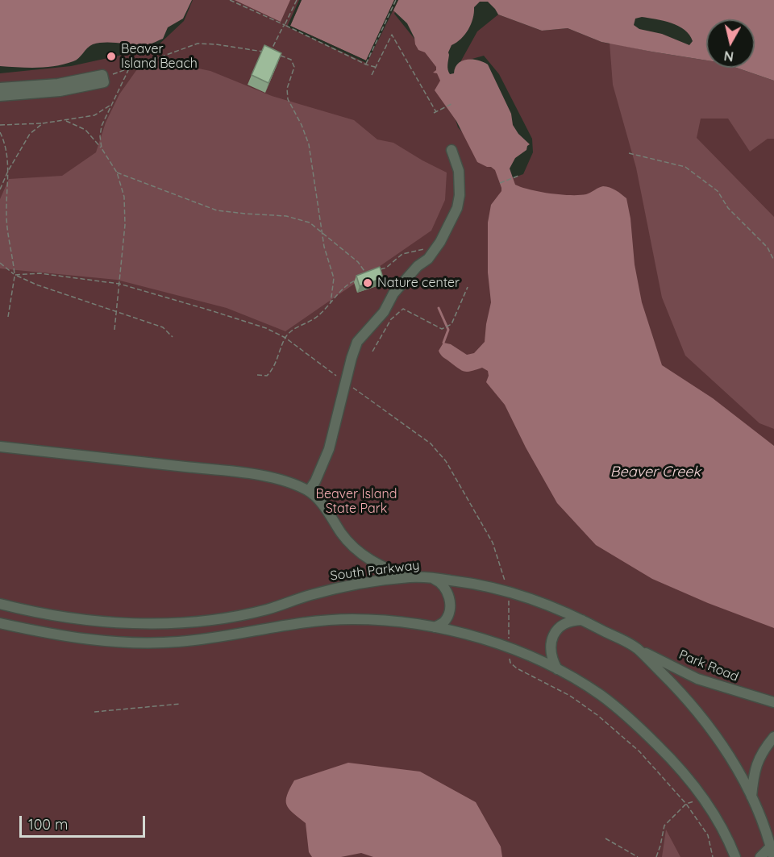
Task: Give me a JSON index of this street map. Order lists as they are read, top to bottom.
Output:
{
  "streets": {
    "street": ["South Parkway", "Park Road"]
  },
  "crossings": [
    ["South Parkway", "Park Road"]
  ],
  "water": ["Beaver Creek"],
  "parks": ["Beaver Island State Park"],
  "places": ["Beaver Island Beach", "Nature center"],
  "scale_bar": "100 m",
  "north": "bottom"
}
